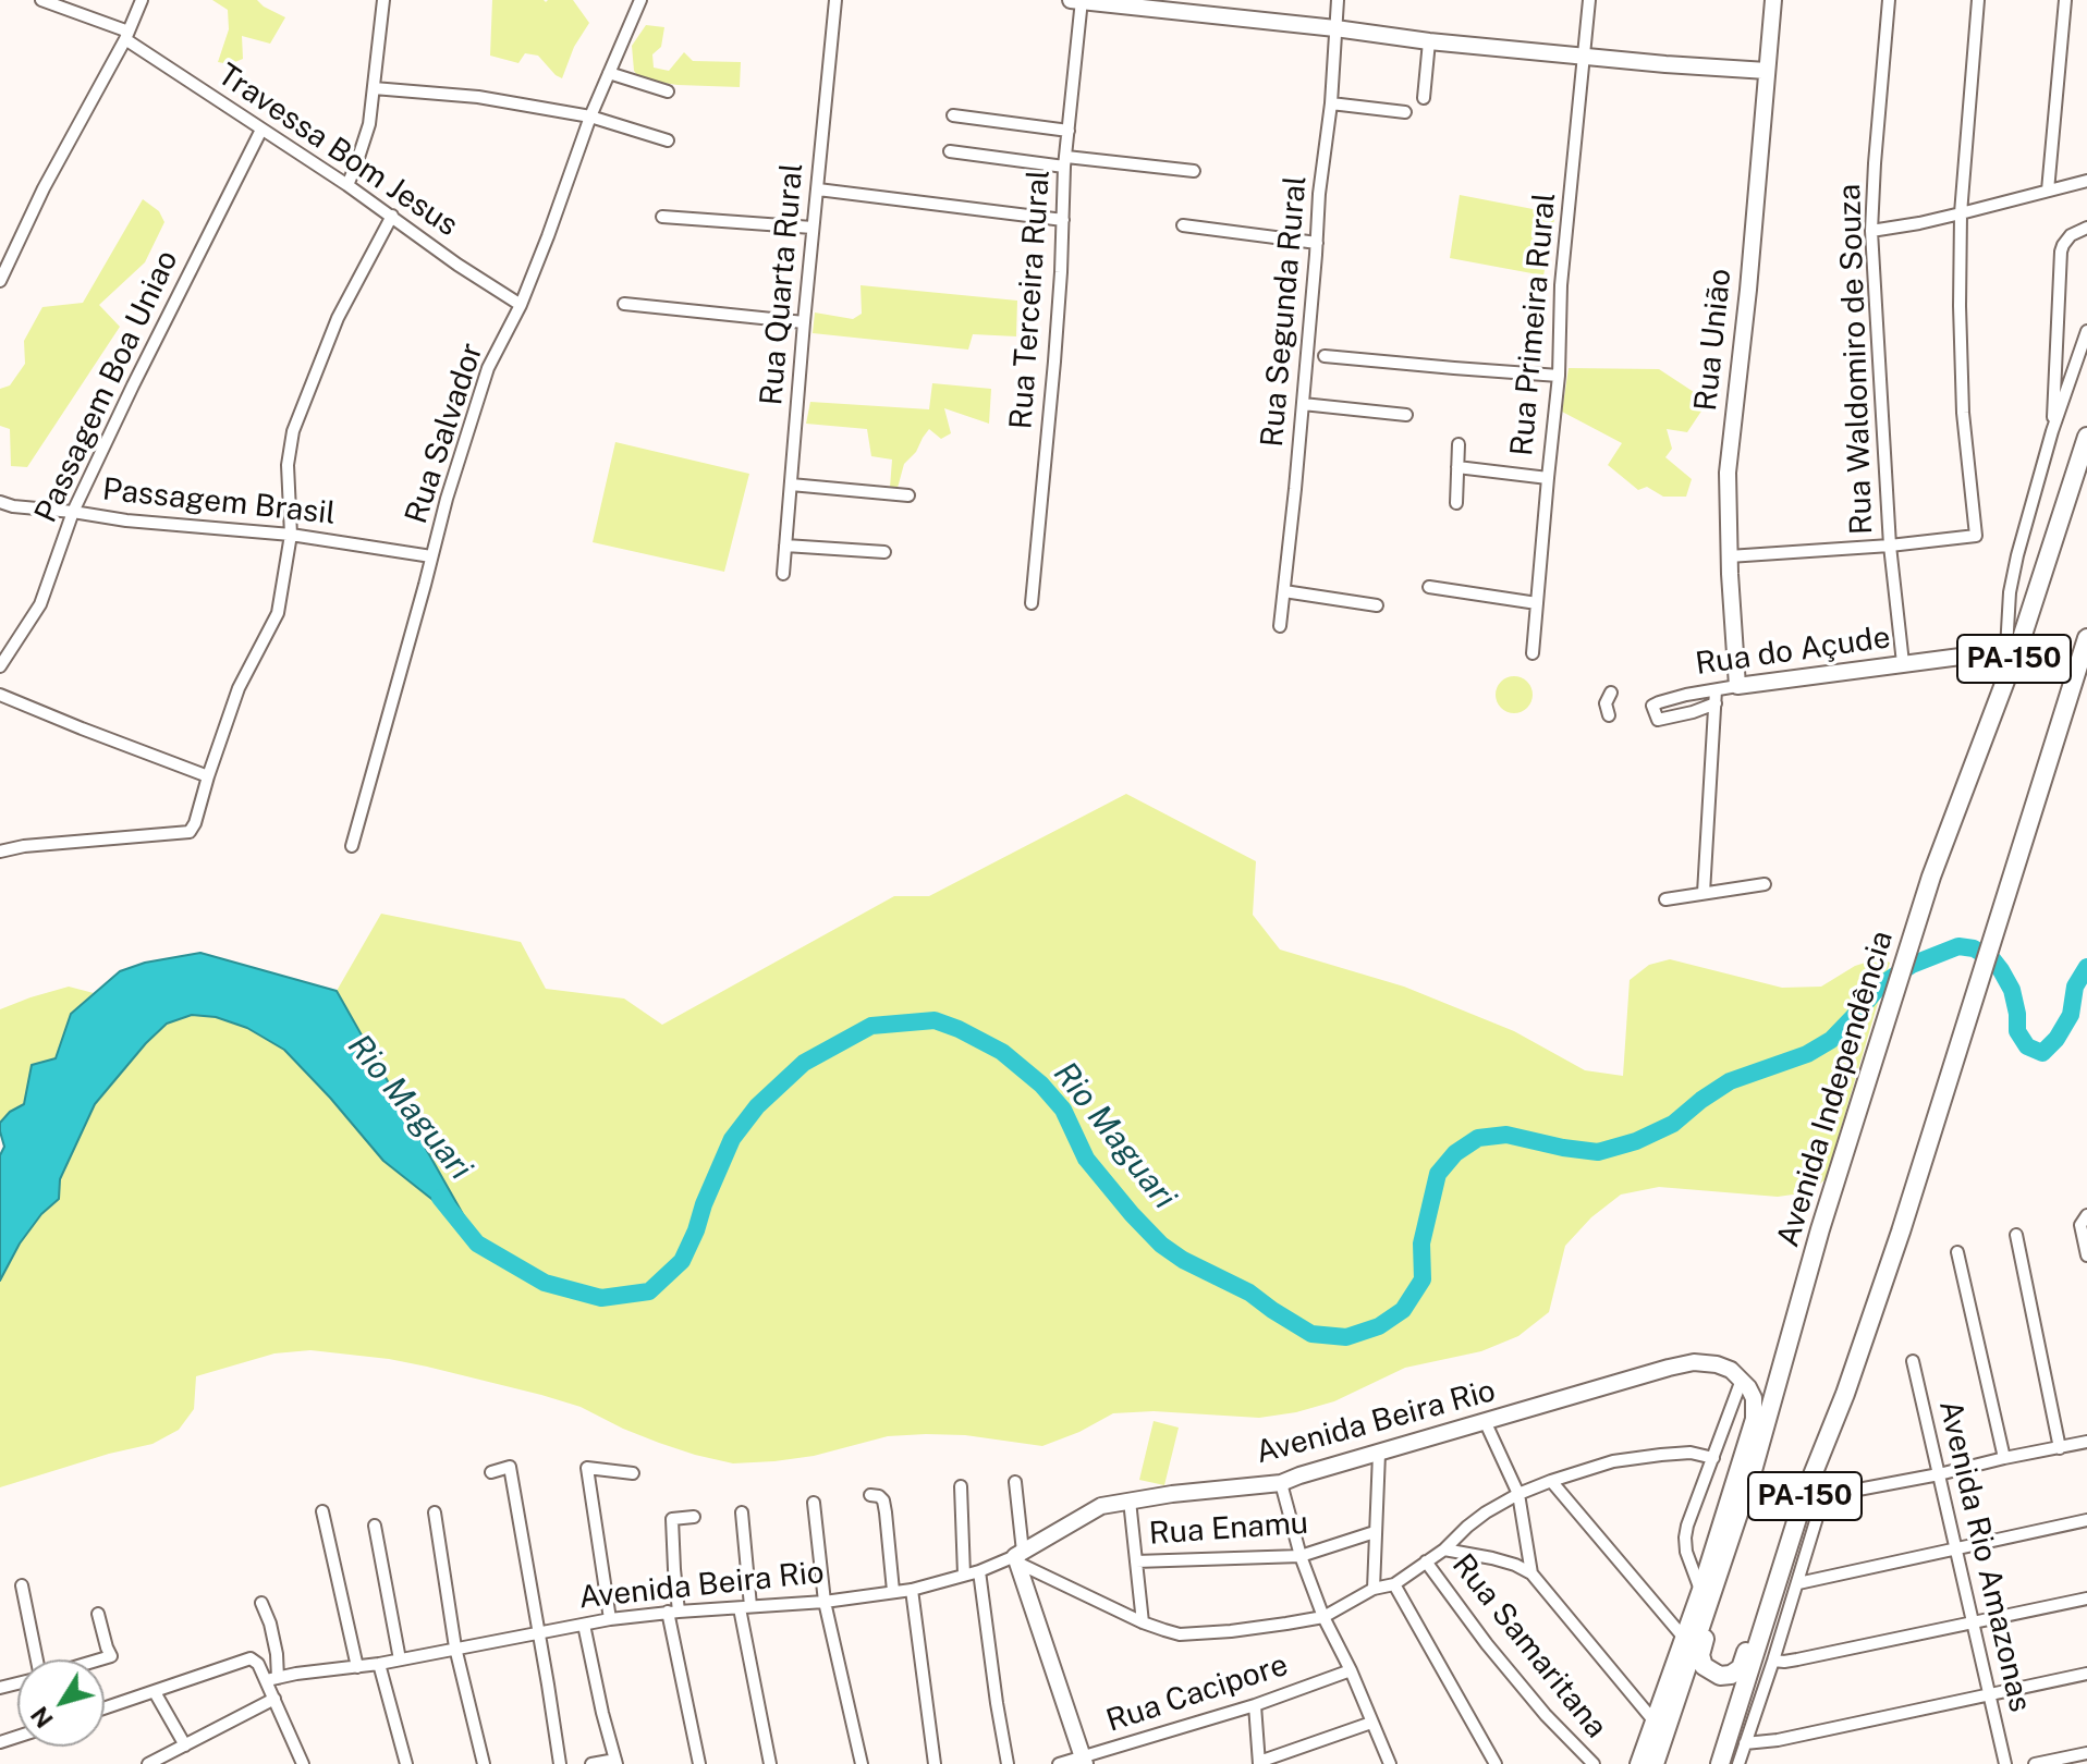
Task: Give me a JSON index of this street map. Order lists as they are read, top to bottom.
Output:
{
  "streets": {
    "main road": ["PA-150", "Avenida Independência"],
    "street": [
      "Travessa Bom Jesus",
      "Rua Quarta Rural",
      "Rua Terceira Rural",
      "Rua Segunda Rural",
      "Rua Primeira Rural",
      "Rua União",
      "Rua Waldomiro de Souza",
      "Passagem Boa Uniao",
      "Rua Salvador",
      "Passagem Brasil",
      "Rua do Açude",
      "Avenida Beira Rio",
      "Rua Enamu",
      "Avenida Rio Amazonas",
      "Rua Samaritana",
      "Rua Cacipore"
    ]
  },
  "crossings": [
    ["Travessa Bom Jesus", "Passagem Boa Uniao"],
    ["Travessa Bom Jesus", "Rua Salvador"],
    ["Rua União", "Rua do Açude"],
    ["Rua Waldomiro de Souza", "Rua do Açude"],
    ["Passagem Boa Uniao", "Passagem Brasil"],
    ["Rua Salvador", "Passagem Brasil"],
    ["Rua do Açude", "Avenida Independência"]
  ],
  "water": ["Rio Maguari"],
  "north": "bottom left"
}
